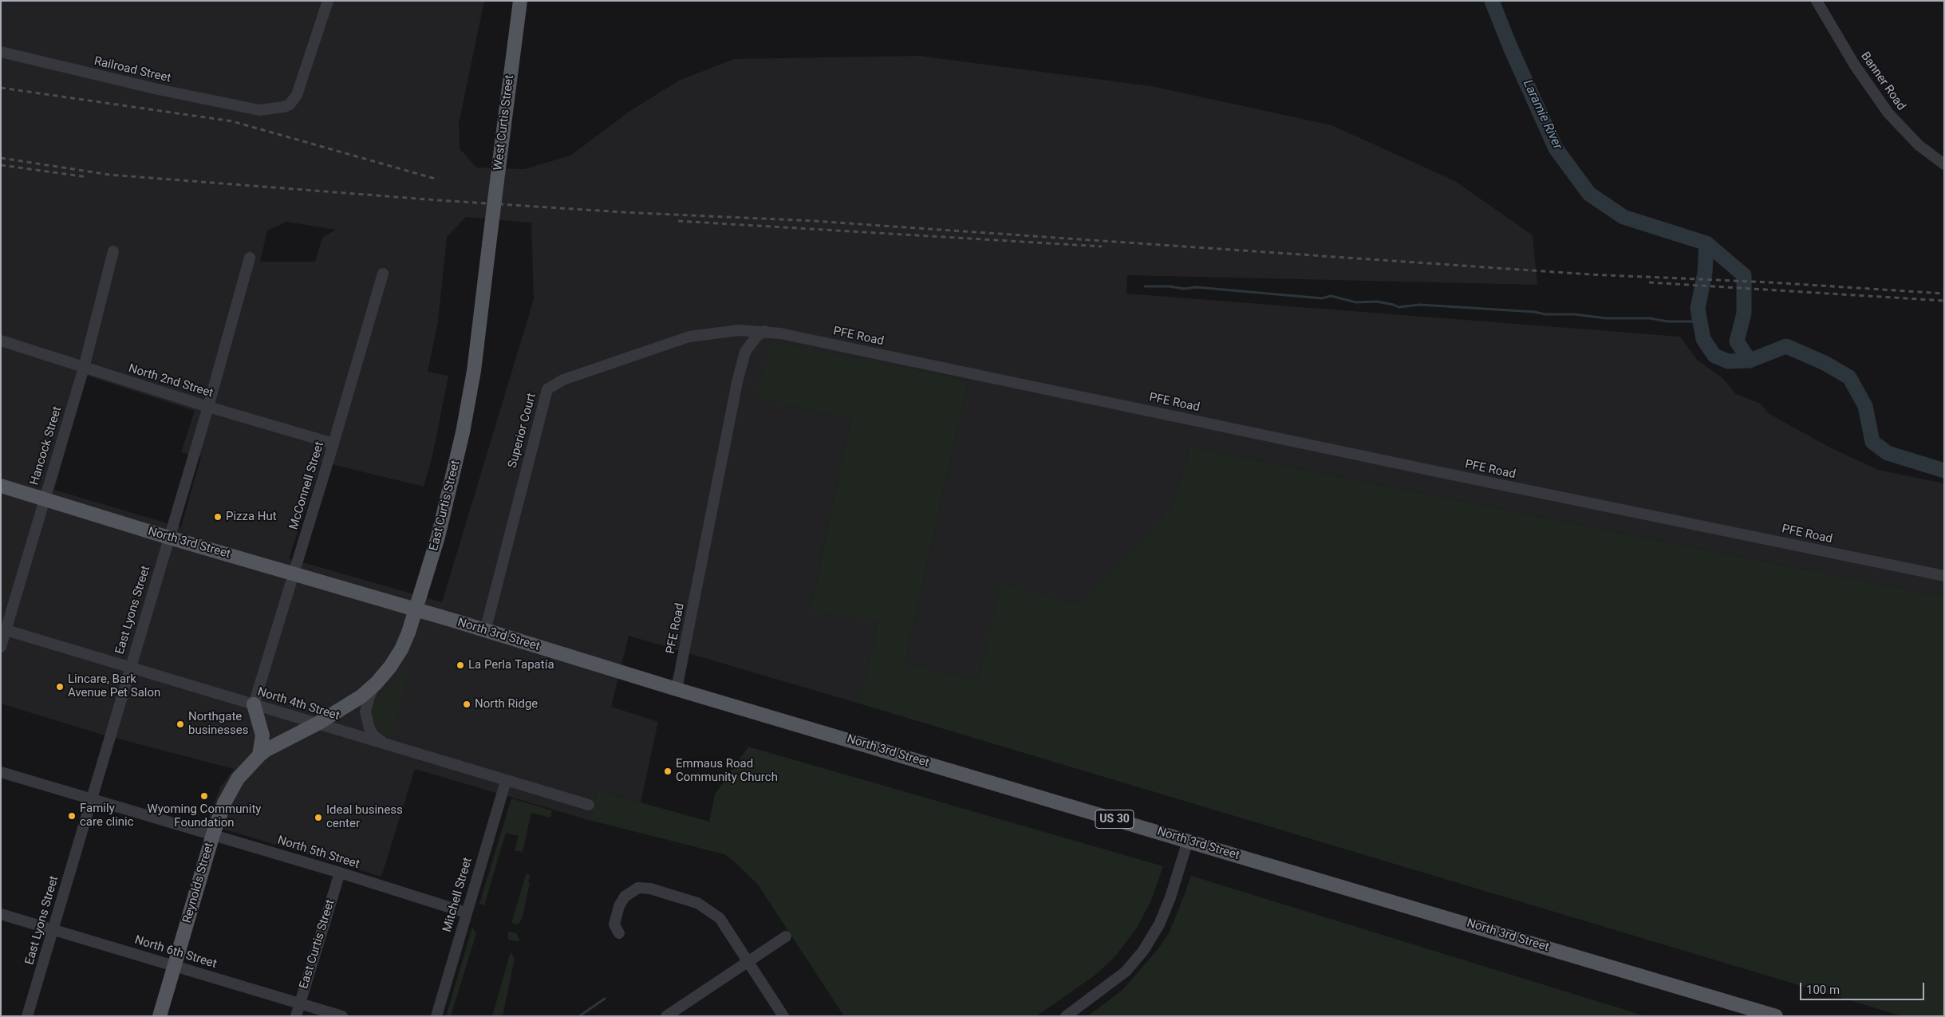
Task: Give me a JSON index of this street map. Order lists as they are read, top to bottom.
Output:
{
  "streets": {
    "main road": [
      "West Curtis Street",
      "East Curtis Street",
      "North 3rd Street",
      "US 30",
      "Reynolds Street"
    ],
    "street": [
      "Railroad Street",
      "Banner Road",
      "PFE Road",
      "North 2nd Street",
      "Superior Court",
      "Hancock Street",
      "McConnell Street",
      "East Lyons Street",
      "North 4th Street",
      "North 5th Street",
      "Mitchell Street",
      "North 6th Street"
    ]
  },
  "crossings": [
    ["West Curtis Street", "East Curtis Street"],
    ["PFE Road", "Superior Court"],
    ["PFE Road", "North 3rd Street"],
    ["North 2nd Street", "Hancock Street"],
    ["North 2nd Street", "McConnell Street"],
    ["North 2nd Street", "East Lyons Street"],
    ["Superior Court", "North 3rd Street"],
    ["Hancock Street", "North 3rd Street"],
    ["Hancock Street", "North 4th Street"],
    ["McConnell Street", "North 3rd Street"],
    ["McConnell Street", "North 4th Street"],
    ["East Curtis Street", "North 3rd Street"],
    ["East Curtis Street", "North 4th Street"],
    ["East Curtis Street", "North 5th Street"],
    ["East Curtis Street", "Reynolds Street"],
    ["East Curtis Street", "North 6th Street"],
    ["North 3rd Street", "East Lyons Street"],
    ["East Lyons Street", "North 4th Street"],
    ["East Lyons Street", "North 5th Street"],
    ["East Lyons Street", "North 6th Street"],
    ["North 4th Street", "Reynolds Street"],
    ["North 4th Street", "Mitchell Street"],
    ["North 5th Street", "Reynolds Street"],
    ["North 5th Street", "Mitchell Street"],
    ["Reynolds Street", "North 6th Street"]
  ],
  "water": ["Laramie River"],
  "places": [
    "Pizza Hut",
    "La Perla Tapatía",
    "Lincare, Bark Avenue Pet Salon",
    "North Ridge",
    "Northgate businesses",
    "Emmaus Road Community Church",
    "Wyoming Community Foundation",
    "Family care clinic",
    "Ideal business center"
  ],
  "scale_bar": "100 m"
}
